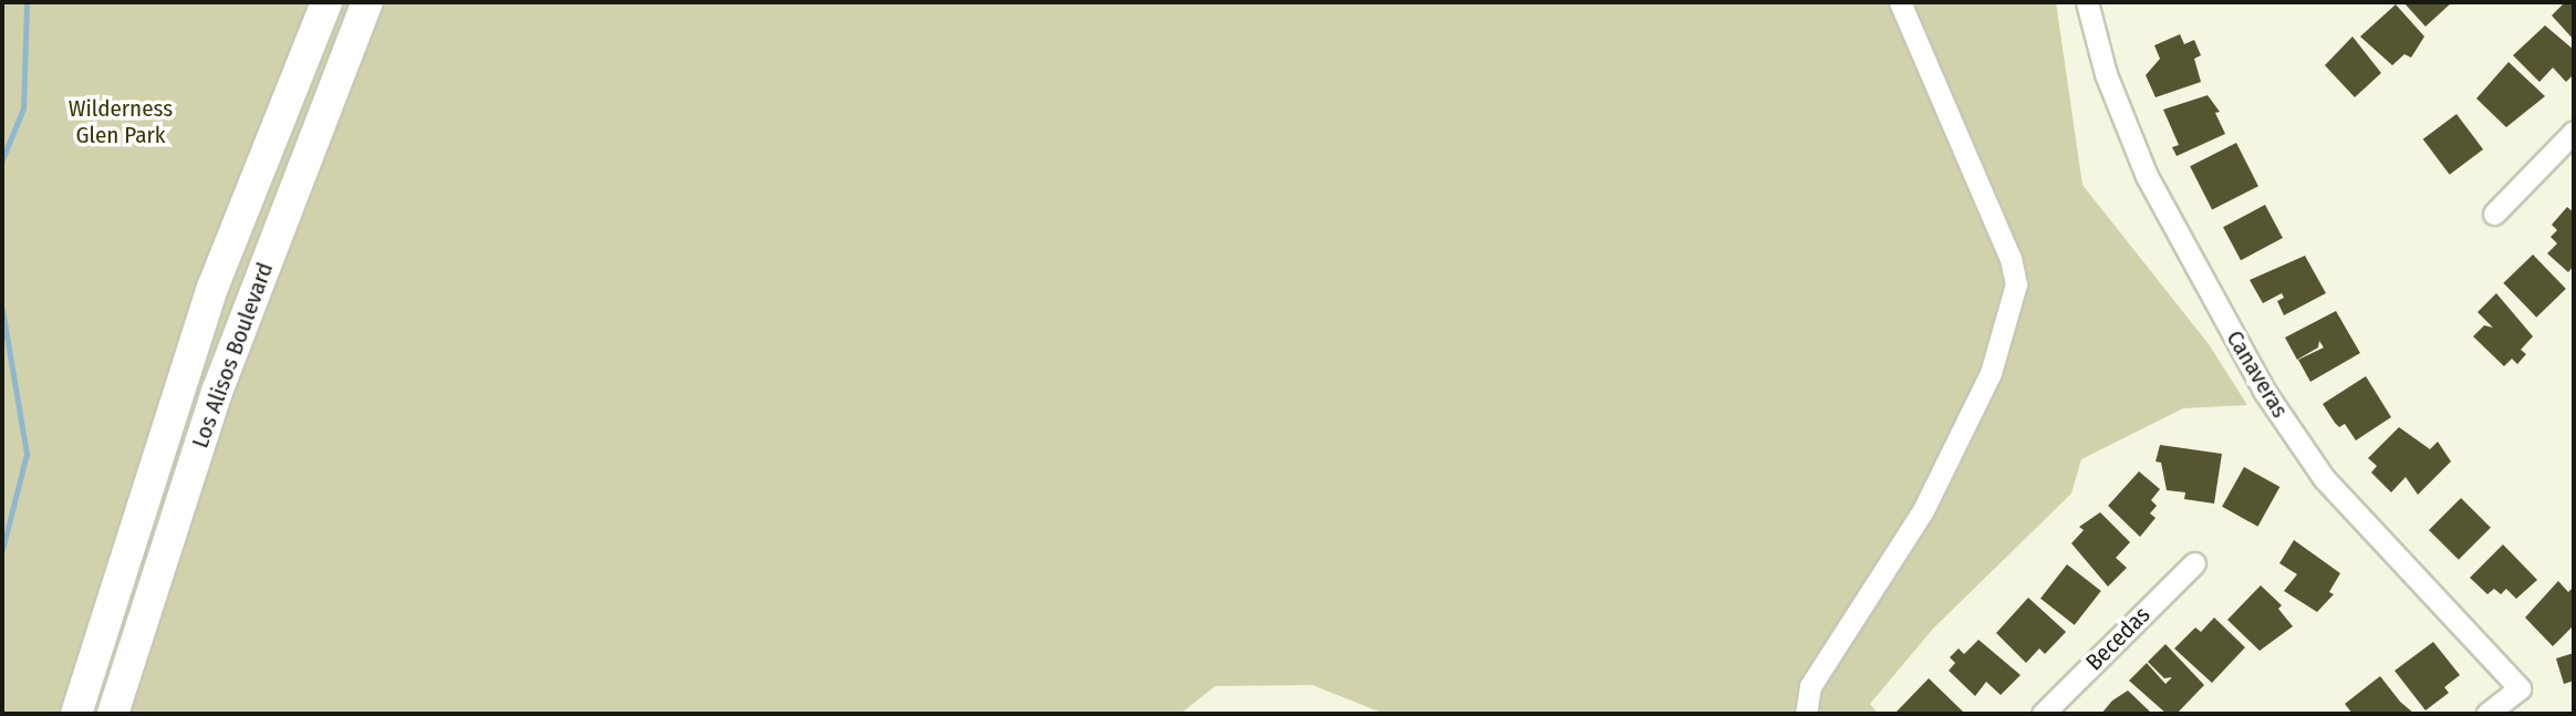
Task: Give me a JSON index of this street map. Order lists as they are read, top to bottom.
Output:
{
  "streets": {
    "main road": ["Los Alisos Boulevard"],
    "street": ["Canaveras", "Becedas"]
  },
  "parks": ["Wilderness Glen Park"]
}
